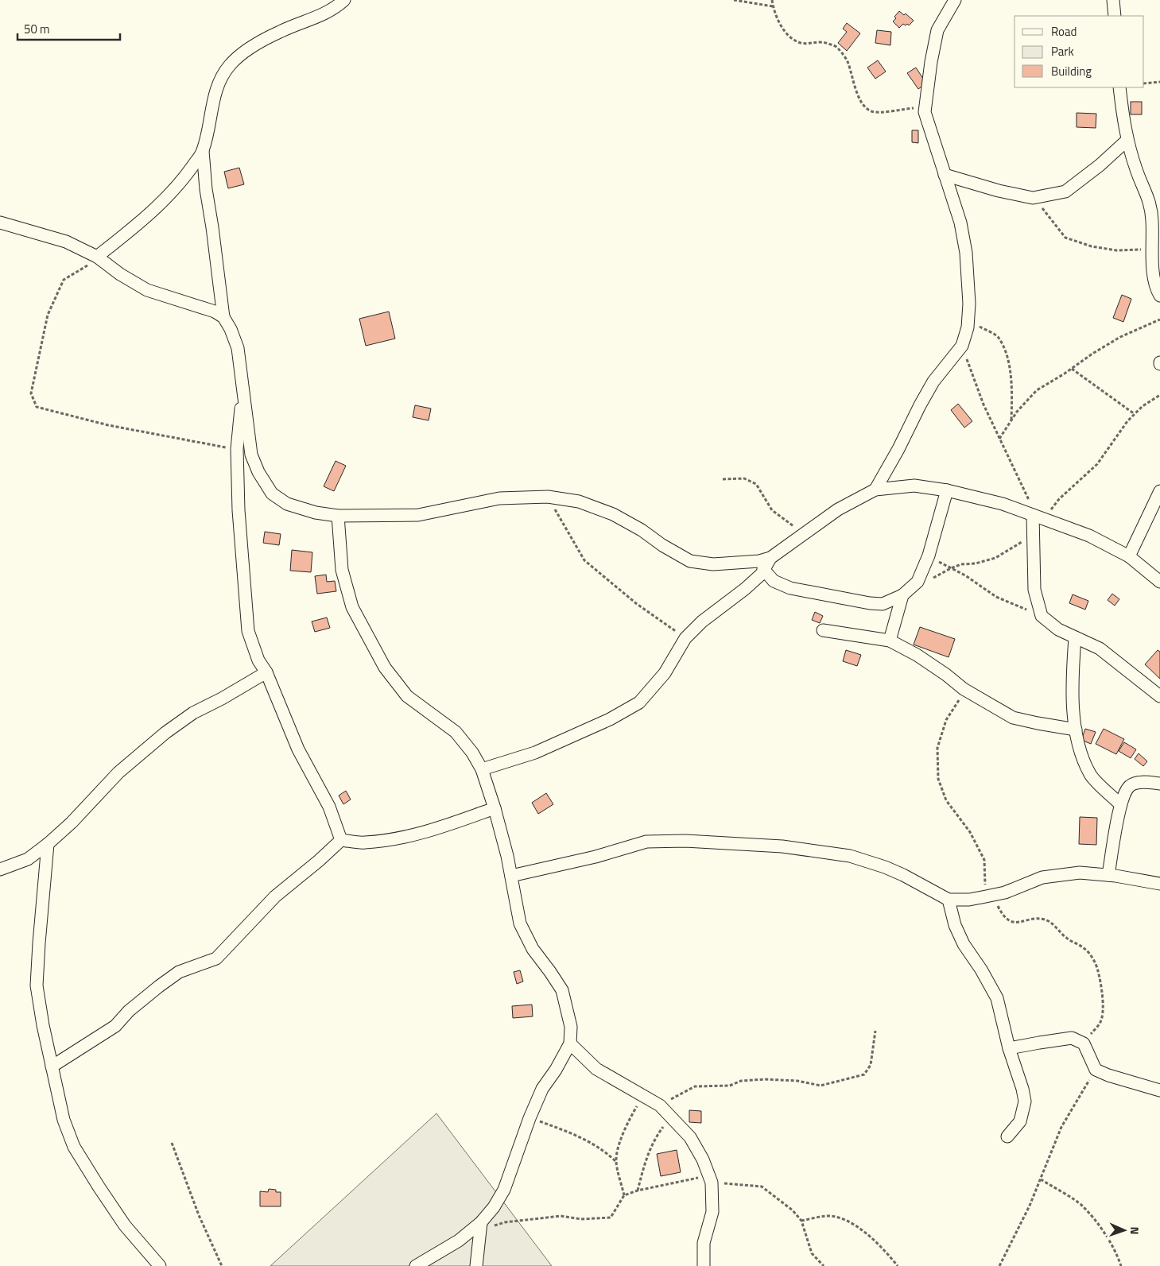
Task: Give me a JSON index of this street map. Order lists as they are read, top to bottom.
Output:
{
  "legend": ["Road", "Park", "Building"],
  "scale_bar": "50 m",
  "north": "right"
}
